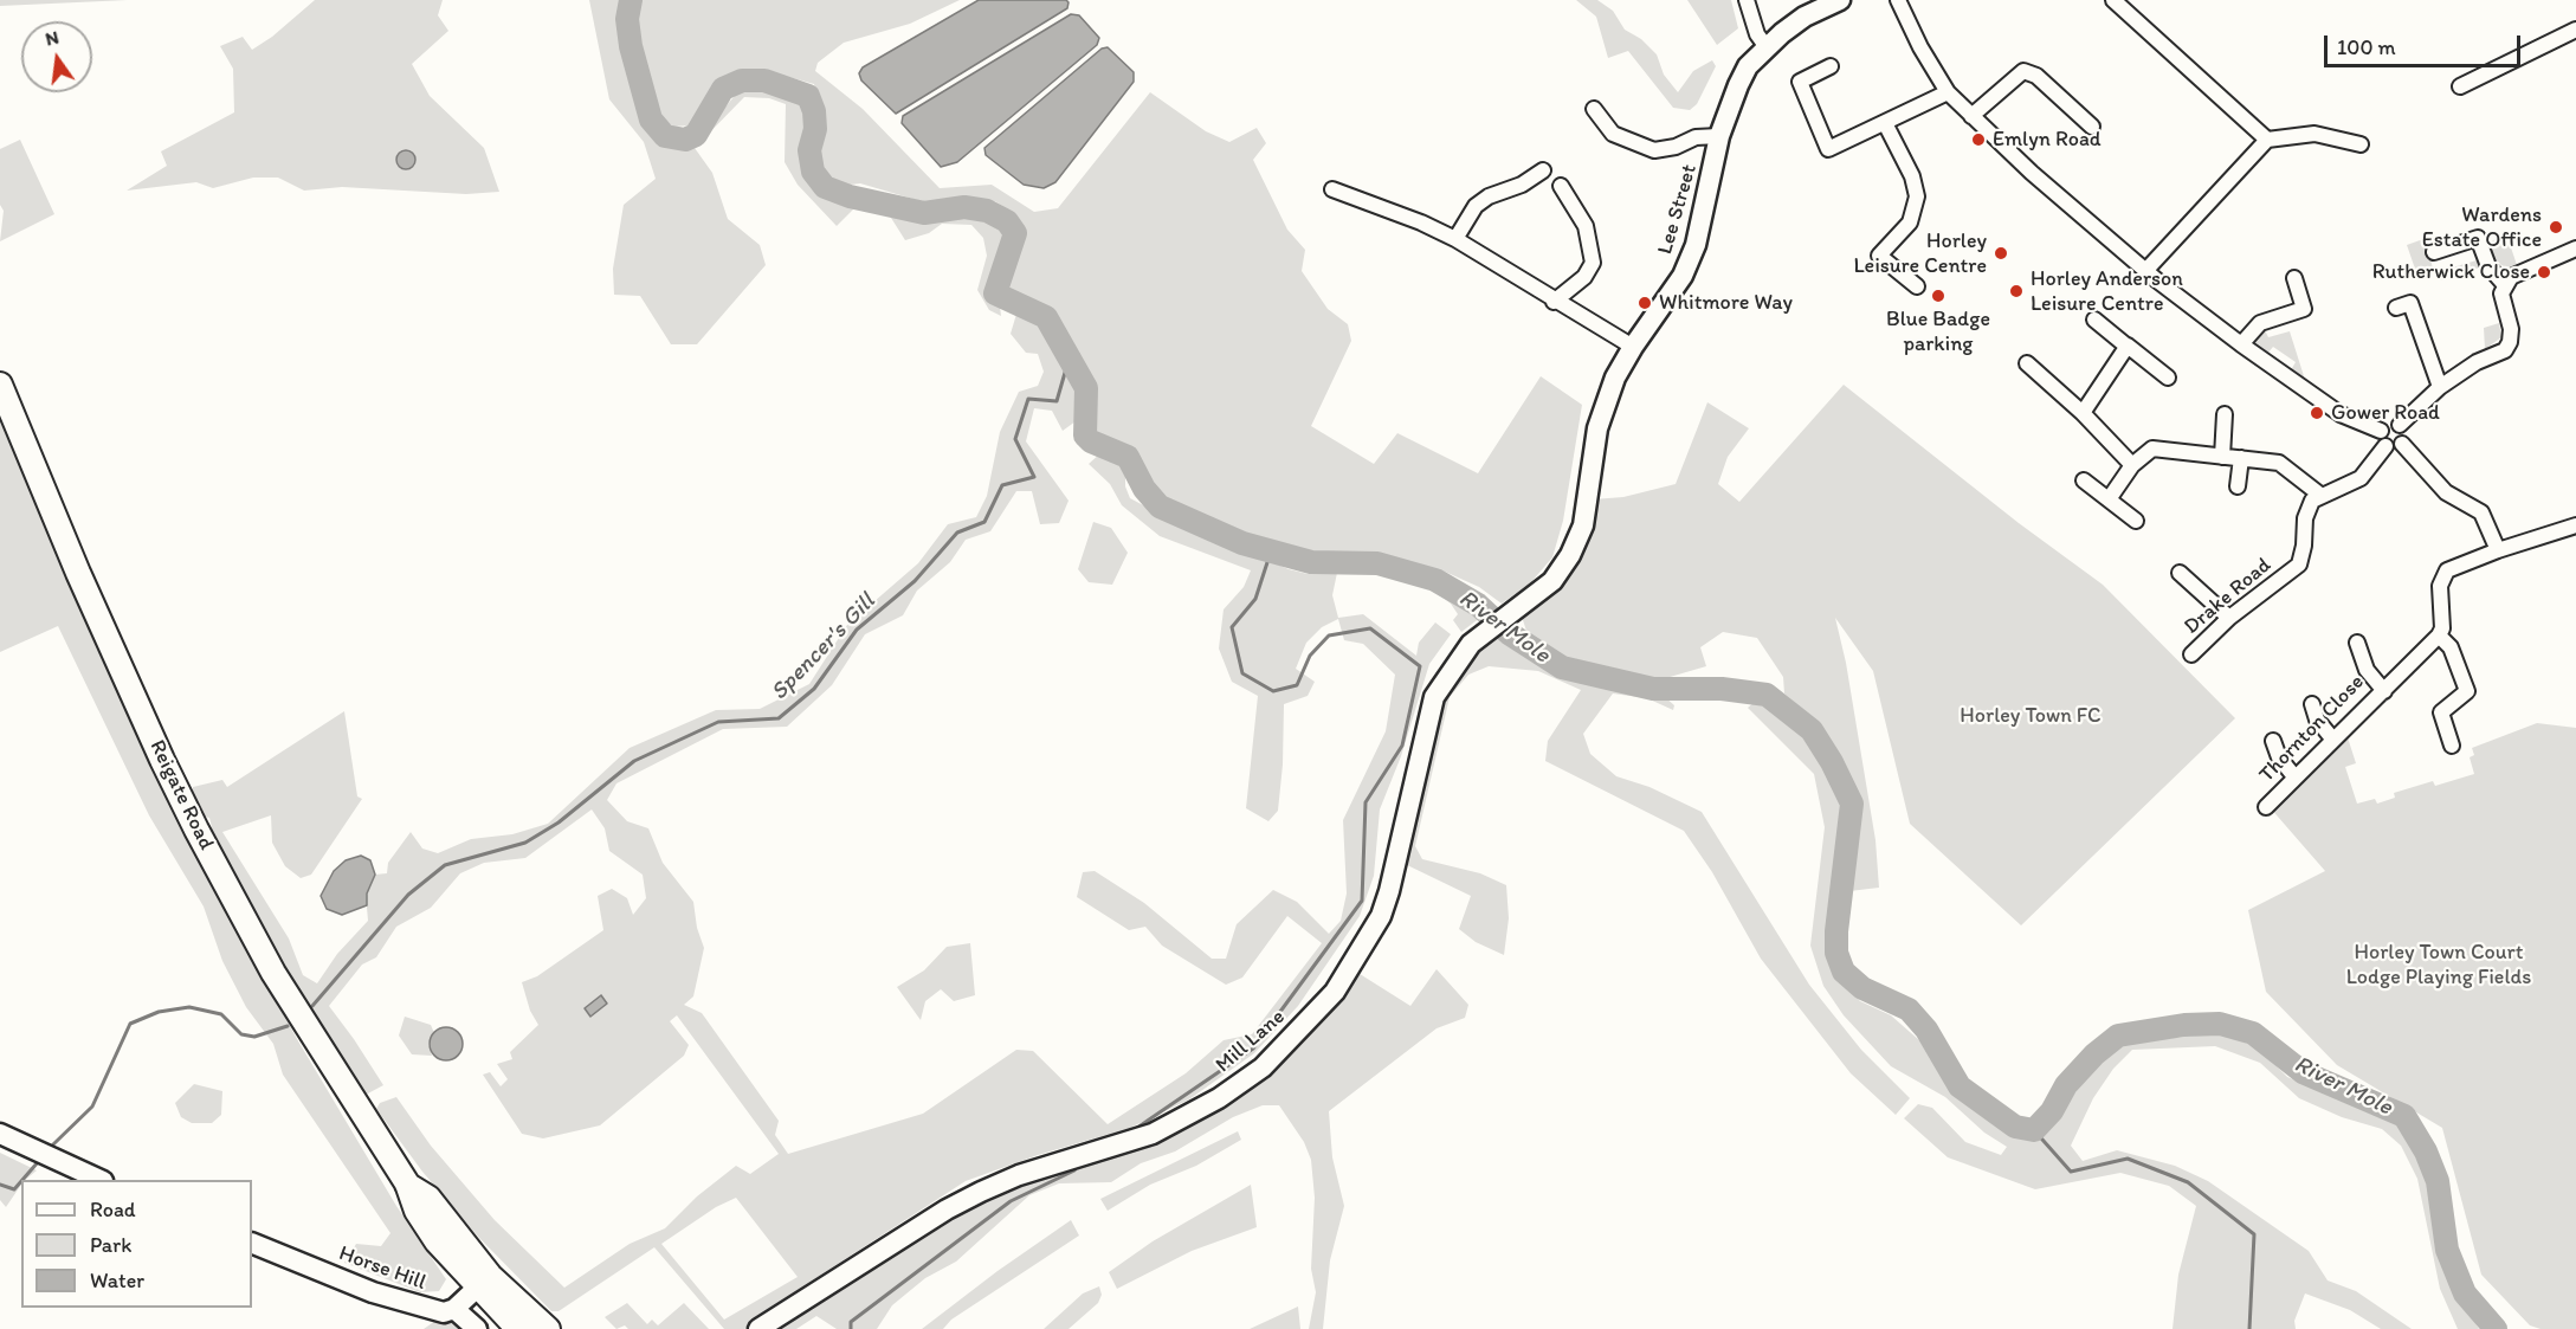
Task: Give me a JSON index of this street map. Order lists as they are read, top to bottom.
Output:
{
  "streets": {
    "main road": ["Reigate Road"],
    "street": [
      "Lee Street",
      "Drake Road",
      "Thornton Close",
      "Mill Lane",
      "Horse Hill"
    ]
  },
  "crossings": [
    ["Lee Street", "Mill Lane"]
  ],
  "water": ["River Mole", "Spencer's Gill"],
  "parks": ["Horley Town FC", "Horley Town Court Lodge Playing Fields"],
  "places": [
    "Emlyn Road",
    "Wardens Estate Office",
    "Horley Leisure Centre",
    "Rutherwick Close",
    "Horley Anderson Leisure Centre",
    "Blue Badge parking",
    "Whitmore Way",
    "Gower Road"
  ],
  "legend": ["Road", "Park", "Water"],
  "scale_bar": "100 m",
  "north": "top"
}
